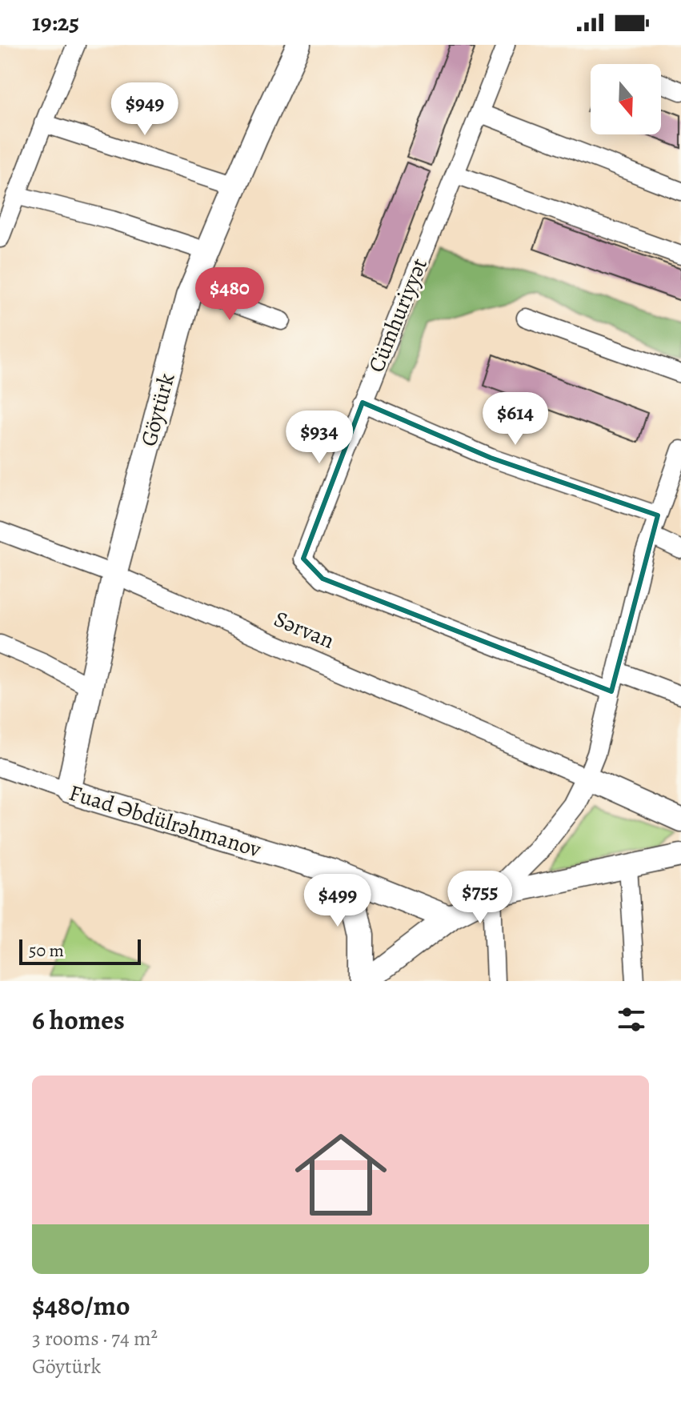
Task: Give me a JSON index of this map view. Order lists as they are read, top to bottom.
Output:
{
  "streets": {
    "main road": ["Göytürk", "Fuad Əbdülrəhmanov"],
    "street": ["Cümhuriyyət", "Sərvan"]
  },
  "crossings": [
    ["Göytürk", "Sərvan"],
    ["Göytürk", "Fuad Əbdülrəhmanov"]
  ],
  "scale_bar": "50 m",
  "north": "bottom",
  "page": {
    "status": "19:25",
    "price": [
      "$949",
      "$480",
      "$614",
      "$934",
      "$755",
      "$499"
    ],
    "scale": "50 m",
    "heading": "6 homes",
    "list": [
      {
        "name": "$480/mo",
        "note": "3 rooms · 74 m² · Göytürk"
      }
    ]
  }
}
